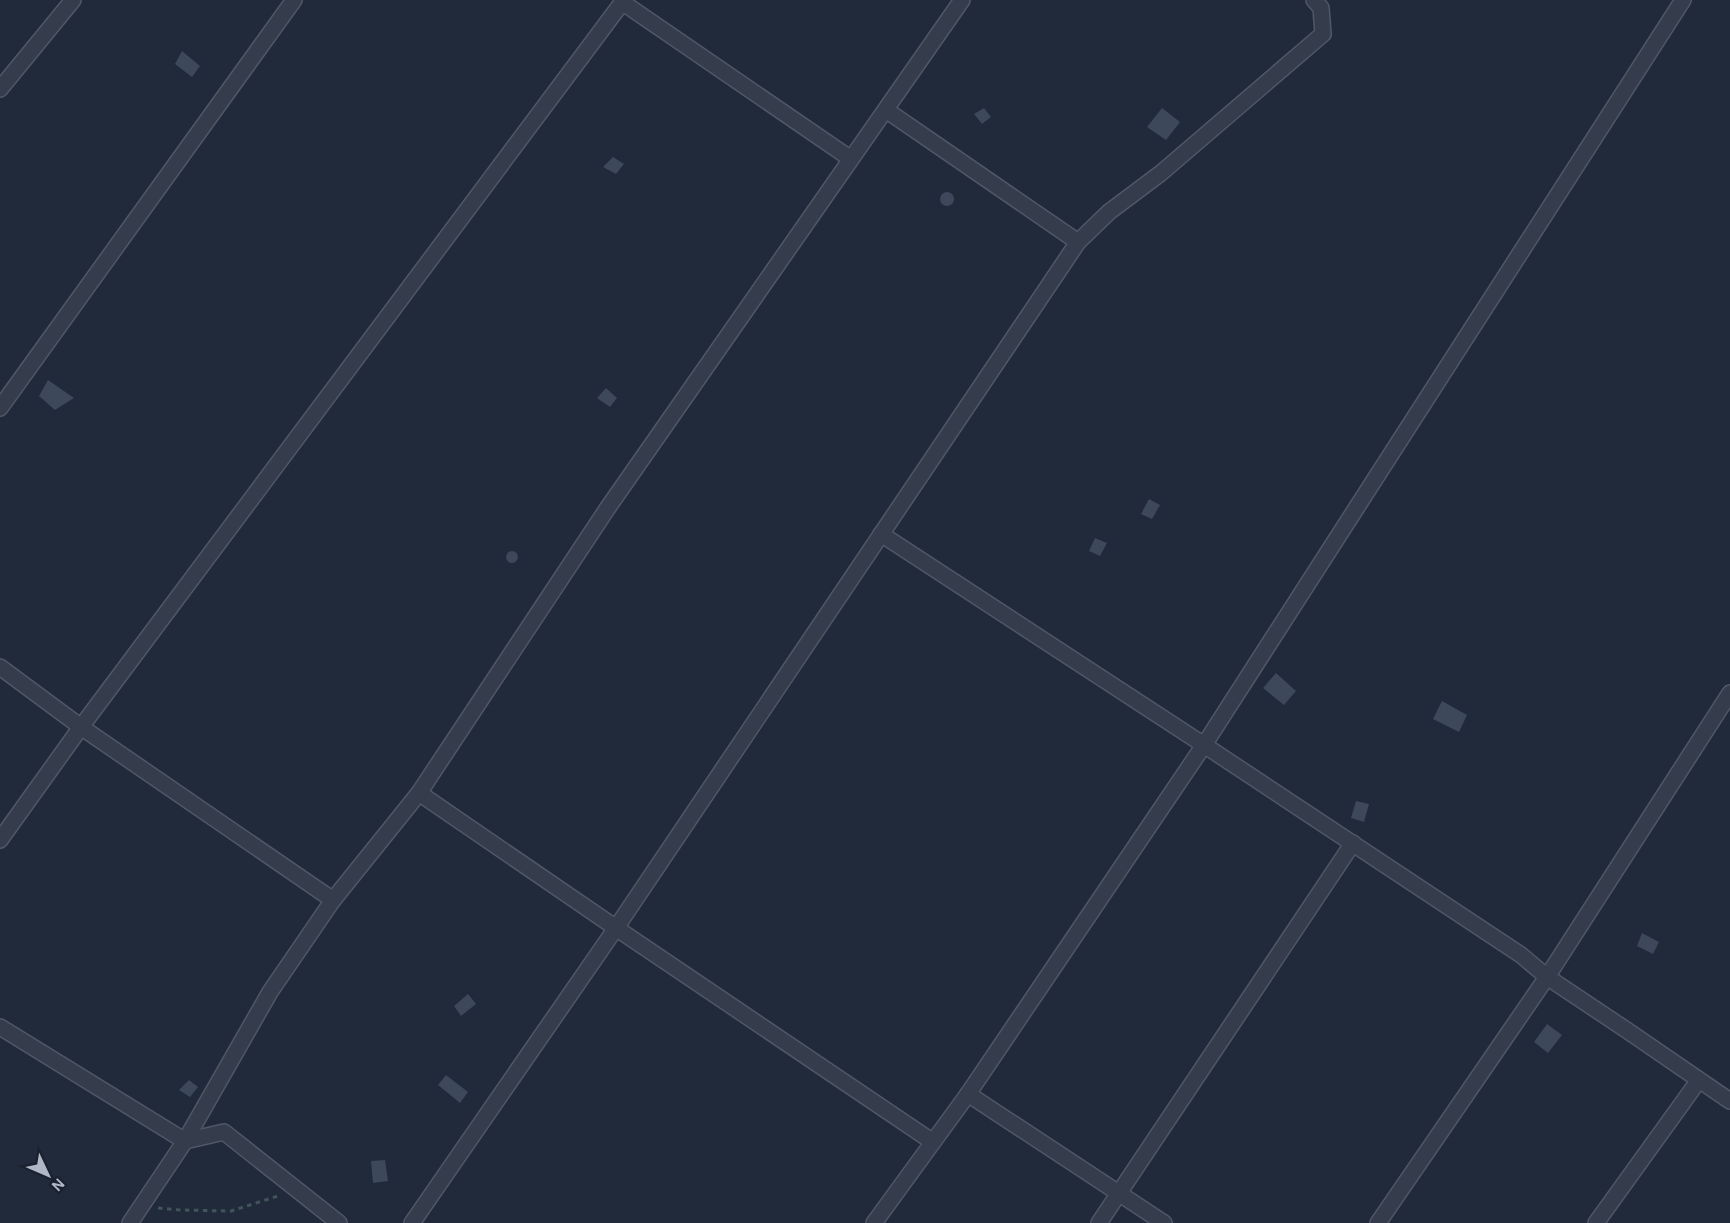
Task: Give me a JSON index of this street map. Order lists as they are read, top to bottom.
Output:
{
  "north": "bottom right"
}
